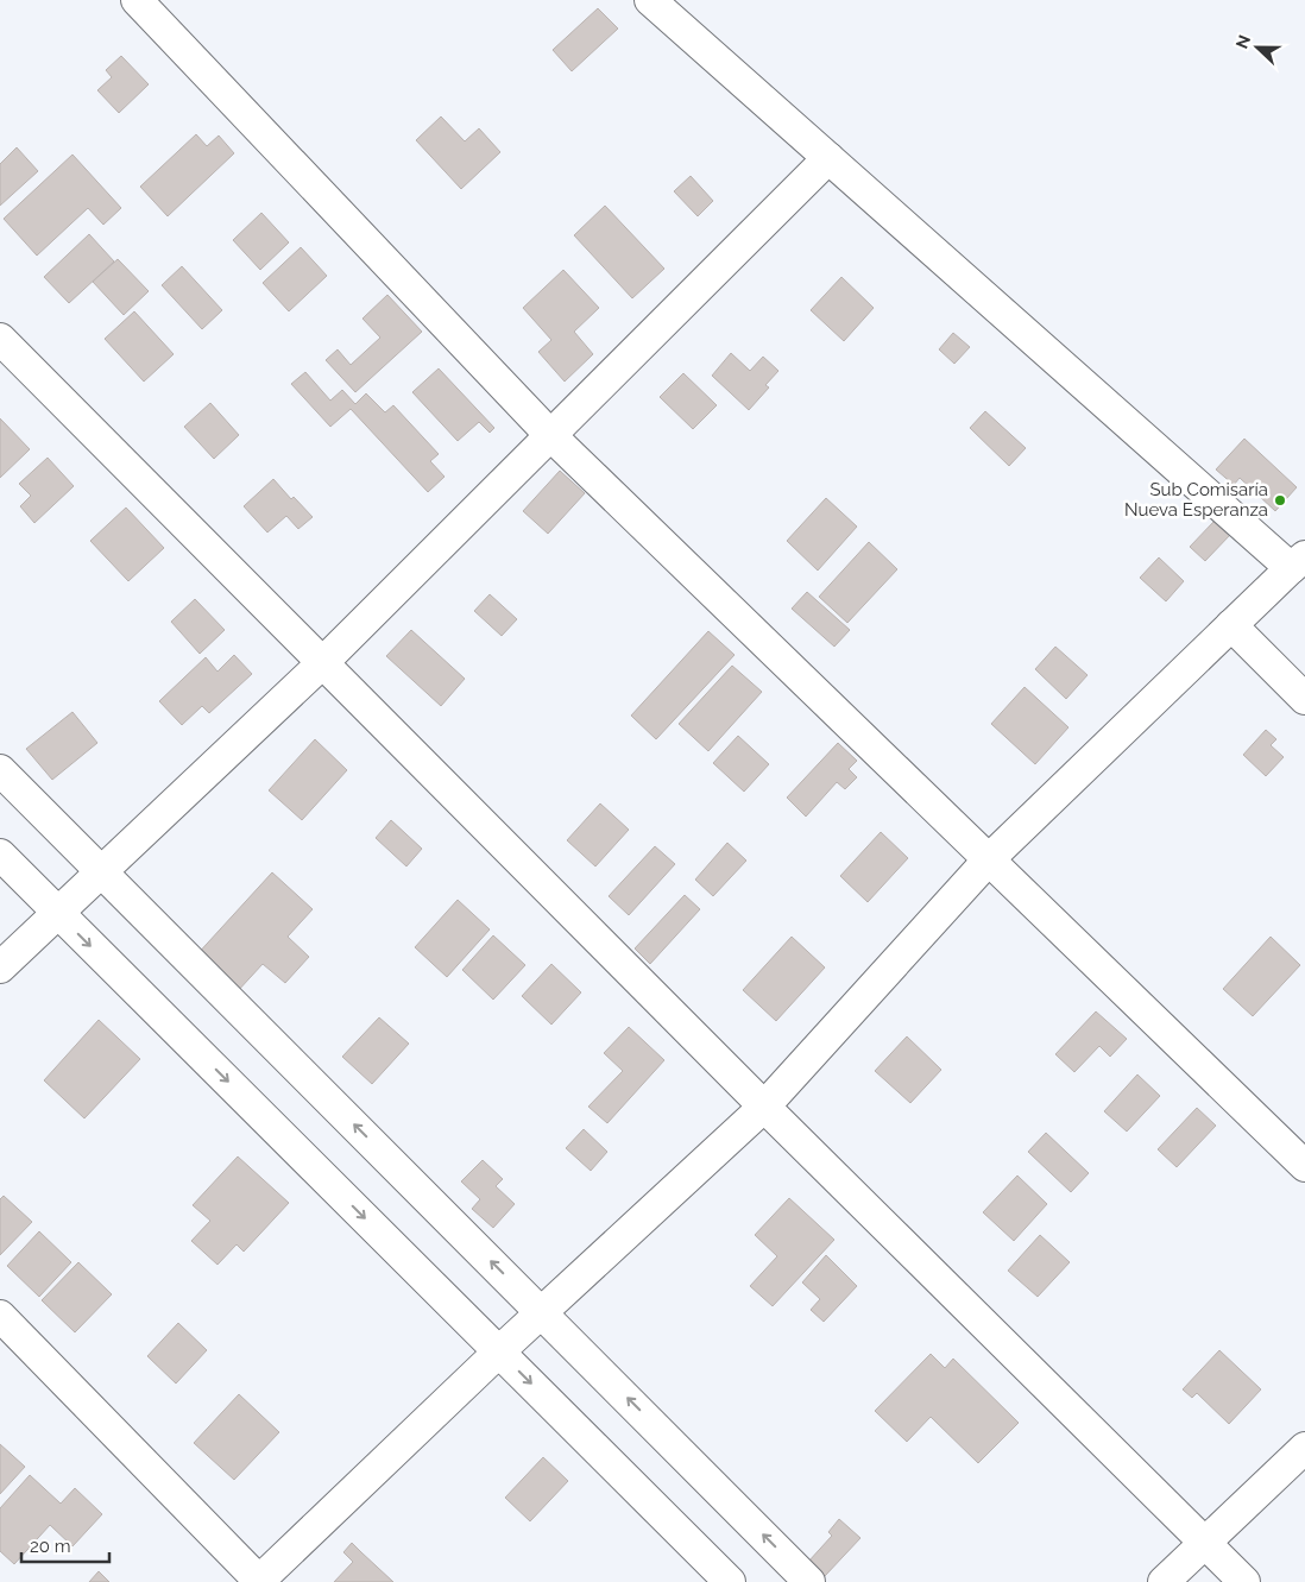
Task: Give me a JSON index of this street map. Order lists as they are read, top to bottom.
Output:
{
  "places": ["Sub Comisaría Nueva Esperanza"],
  "scale_bar": "20 m",
  "north": "left"
}
